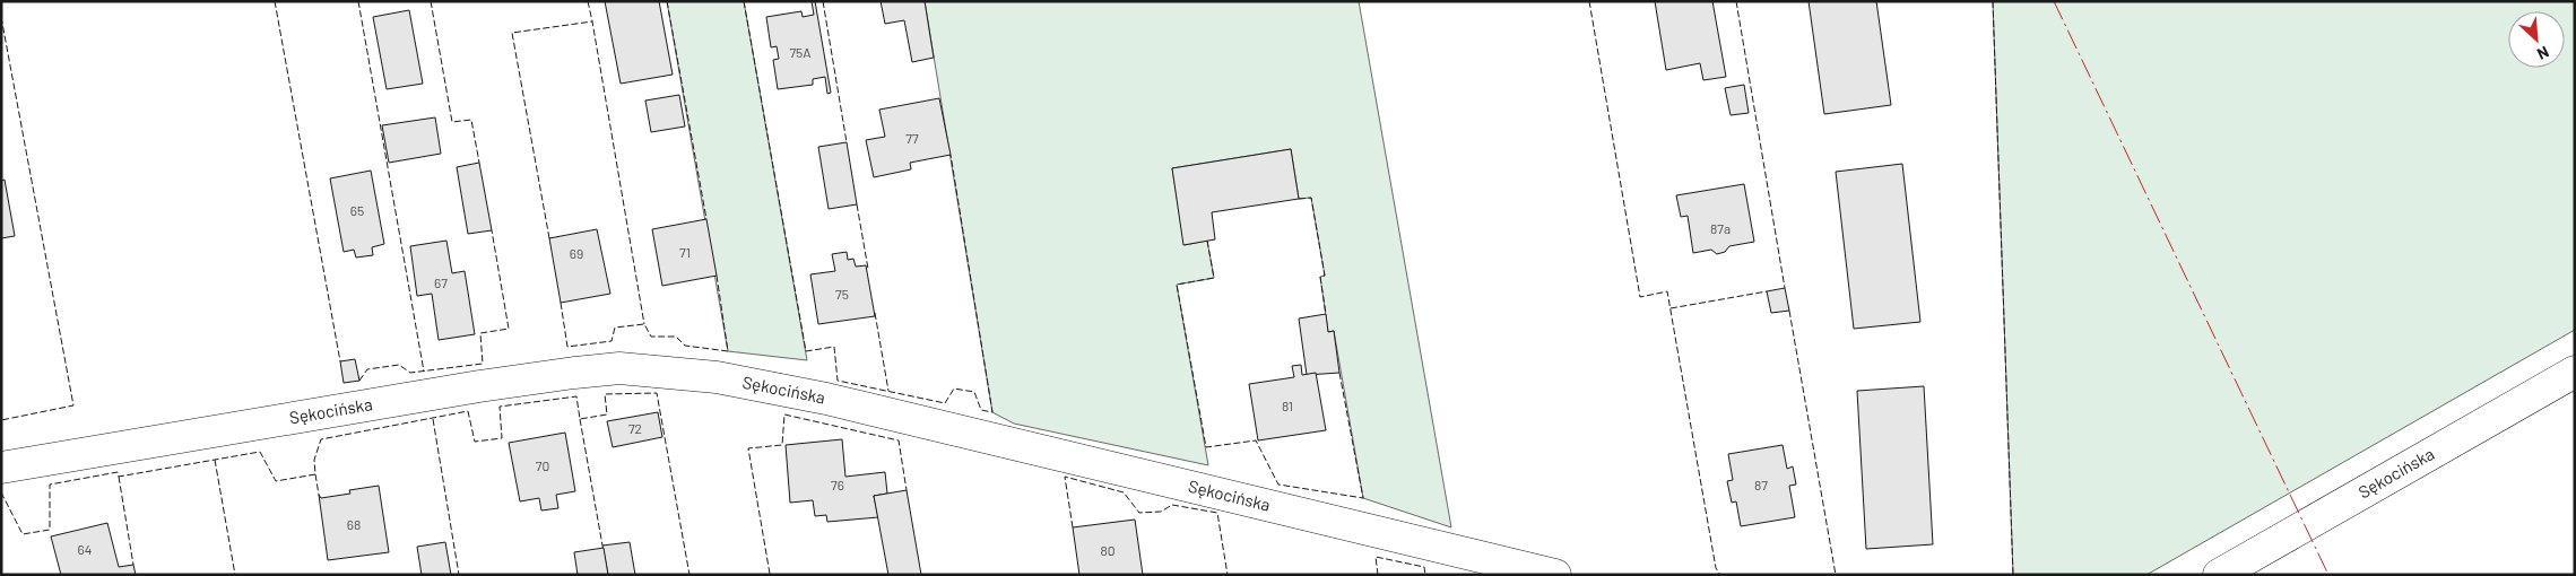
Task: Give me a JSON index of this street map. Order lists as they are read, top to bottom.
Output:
{
  "streets": {
    "street": ["Sękocińska"]
  },
  "house_numbers": [
    "75A",
    "77",
    "65",
    "87a",
    "71",
    "69",
    "67",
    "75",
    "81",
    "72",
    "70",
    "76",
    "87",
    "68",
    "64",
    "80"
  ],
  "north": "bottom right"
}
